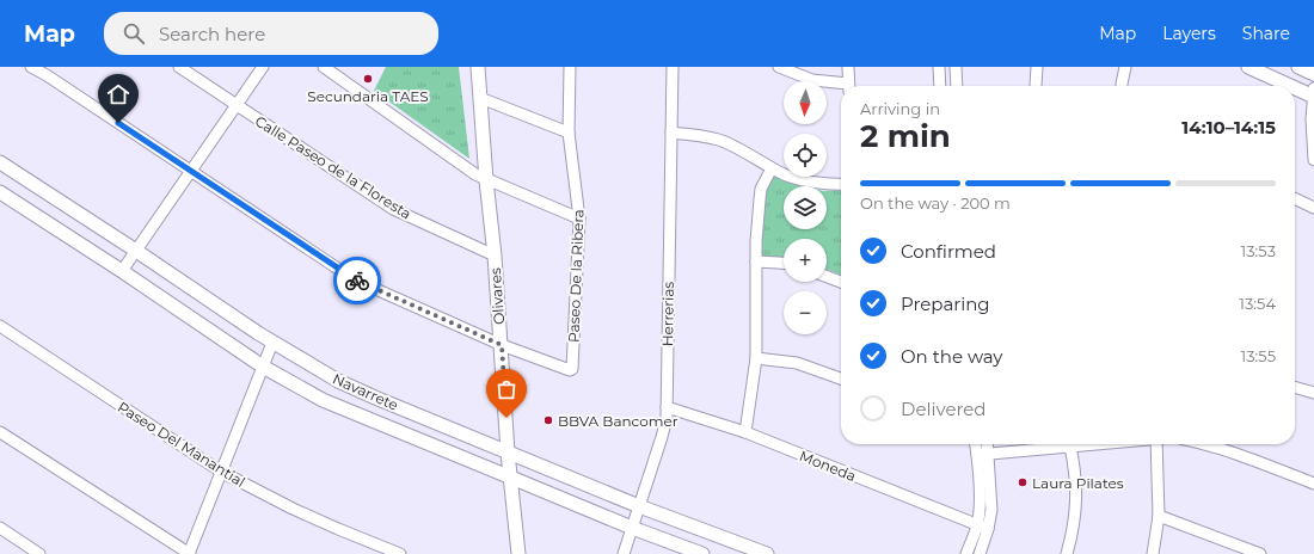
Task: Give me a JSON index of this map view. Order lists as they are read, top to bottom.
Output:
{
  "streets": {
    "main road": ["Olivares", "Navarrete"],
    "street": [
      "Calle Paseo de la Floresta",
      "Paseo De la Ribera",
      "Herrerias",
      "Paseo Del Manantial",
      "Moneda"
    ]
  },
  "crossings": [
    ["Calle Paseo de la Floresta", "Olivares"],
    ["Paseo De la Ribera", "Olivares"],
    ["Olivares", "Navarrete"],
    ["Herrerias", "Navarrete"],
    ["Herrerias", "Moneda"]
  ],
  "places": ["Secundaria TAES", "BBVA Bancomer", "Laura Pilates"],
  "north": "bottom",
  "page": {
    "header": "Map",
    "search": "Search here",
    "nav": ["Map", "Layers", "Share"],
    "map_buttons": ["+", "−"],
    "heading": ["2 min", "Arriving in", "14:10–14:15"],
    "bar": "On the way · 200 m",
    "list": [
      ["Confirmed", "13:53"],
      ["Preparing", "13:54"],
      ["On the way", "13:55"],
      "Delivered"
    ]
  }
}
